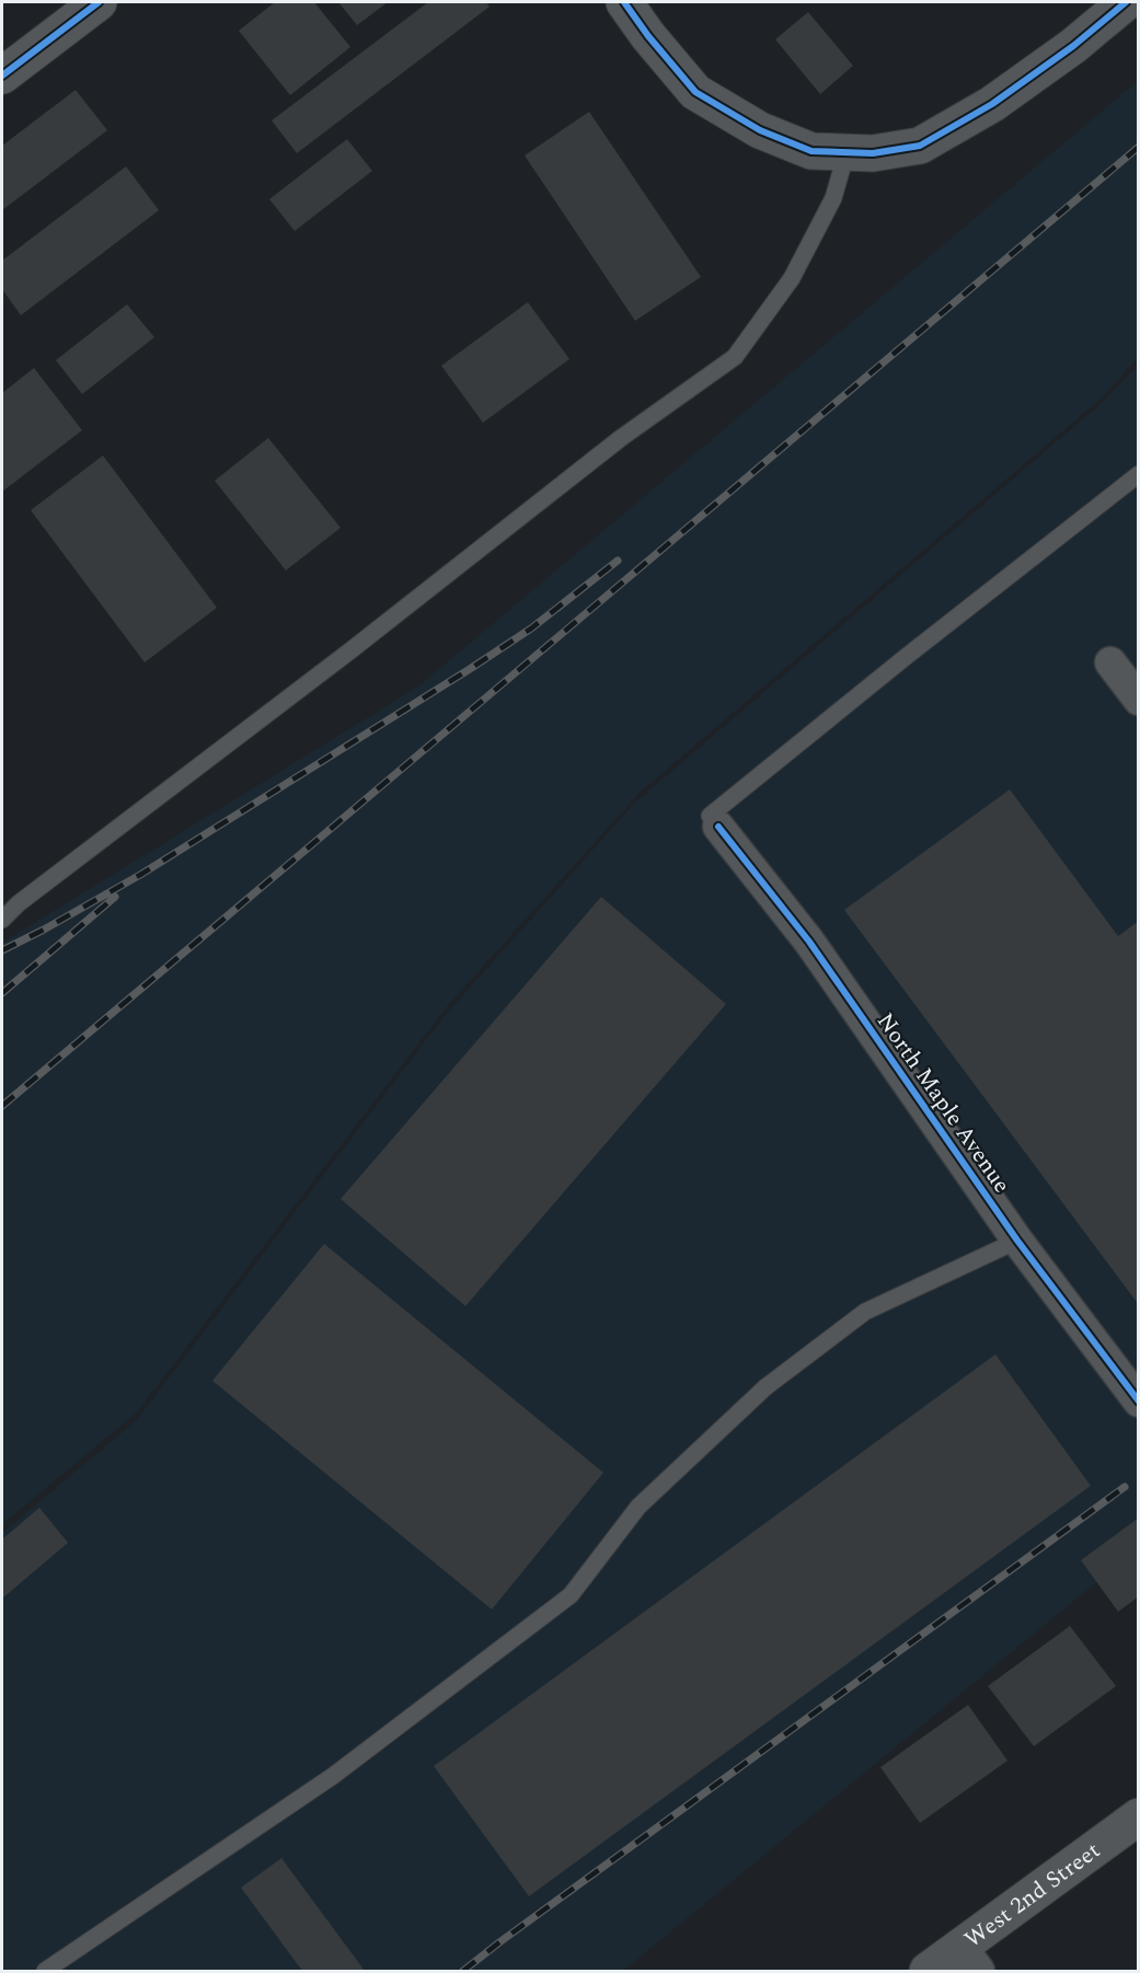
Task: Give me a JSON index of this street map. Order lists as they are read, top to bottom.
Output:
{
  "streets": {
    "street": ["North Maple Avenue", "West 2nd Street"]
  }
}
